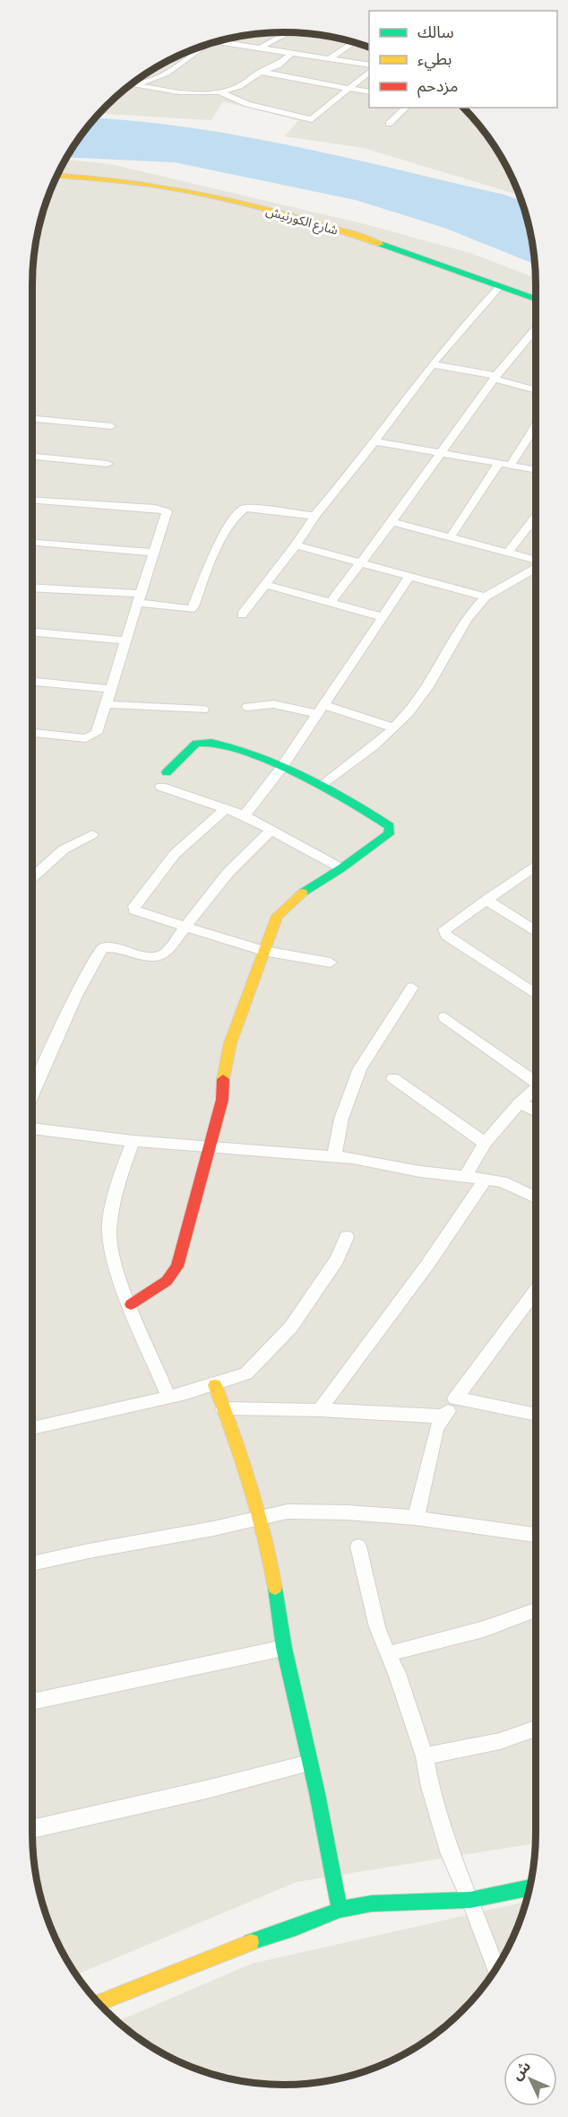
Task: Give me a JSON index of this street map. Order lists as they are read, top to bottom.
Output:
{
  "streets": {
    "street": ["شارع الكورنيش"]
  },
  "legend": ["سالك", "بطيء", "مزدحم"],
  "north": "top left"
}
